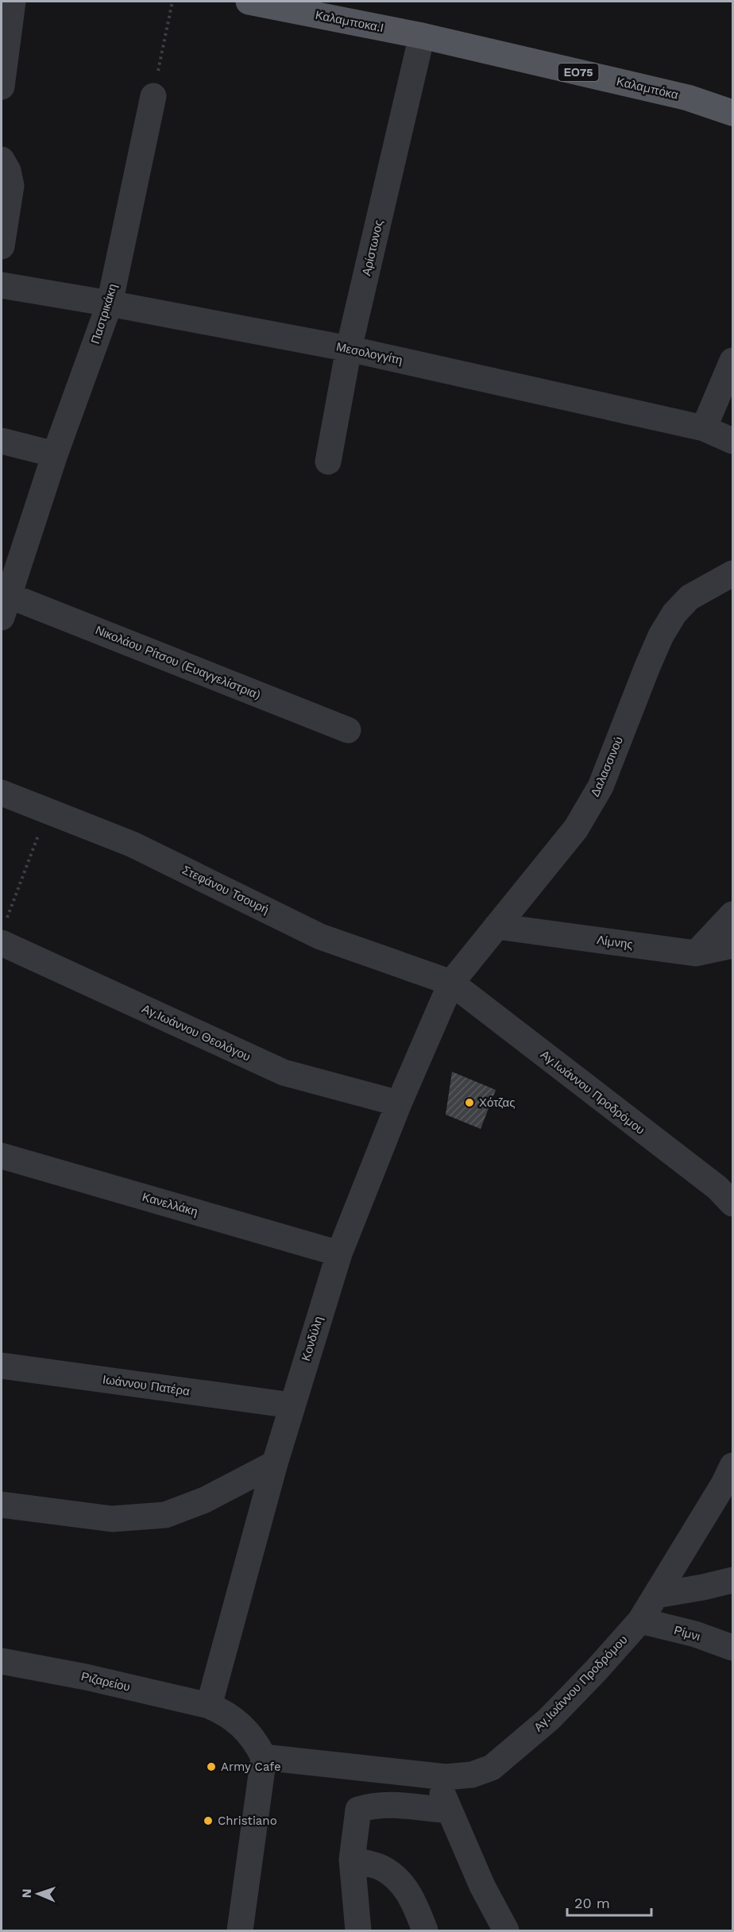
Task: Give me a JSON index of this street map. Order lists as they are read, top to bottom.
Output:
{
  "streets": {
    "main road": ["Καλαμποκα.Ι", "ΕΟ75", "Καλαμπόκα"],
    "street": [
      "Αρίστωνος",
      "Παστρικάκη",
      "Μεσολογγίτη",
      "Νικολάου Ρίτσου (Ευαγγελίστρια)",
      "Δαλασσινού",
      "Στεφάνου Τσουρή",
      "Λίμνης",
      "Αγ.Ιωάννου Θεολόγου",
      "Αγ.Ιωάννου Προδρόμου",
      "Κανελλάκη",
      "Κονδύλη",
      "Ιωάννου Πατέρα",
      "Ρίμνι",
      "Ριζαρείου"
    ]
  },
  "crossings": [
    ["Καλαμποκα.Ι", "Καλαμπόκα"],
    ["Καλαμποκα.Ι", "Αρίστωνος"],
    ["Καλαμπόκα", "Αρίστωνος"],
    ["Αρίστωνος", "Μεσολογγίτη"],
    ["Παστρικάκη", "Μεσολογγίτη"],
    ["Παστρικάκη", "Νικολάου Ρίτσου (Ευαγγελίστρια)"],
    ["Δαλασσινού", "Στεφάνου Τσουρή"],
    ["Δαλασσινού", "Λίμνης"],
    ["Δαλασσινού", "Αγ.Ιωάννου Προδρόμου"],
    ["Δαλασσινού", "Κονδύλη"],
    ["Στεφάνου Τσουρή", "Αγ.Ιωάννου Προδρόμου"],
    ["Στεφάνου Τσουρή", "Κονδύλη"],
    ["Αγ.Ιωάννου Θεολόγου", "Κονδύλη"],
    ["Αγ.Ιωάννου Προδρόμου", "Κονδύλη"],
    ["Αγ.Ιωάννου Προδρόμου", "Ρίμνι"],
    ["Αγ.Ιωάννου Προδρόμου", "Ριζαρείου"],
    ["Κανελλάκη", "Κονδύλη"],
    ["Κονδύλη", "Ιωάννου Πατέρα"],
    ["Κονδύλη", "Ριζαρείου"]
  ],
  "places": ["Χότζας", "Army Cafe", "Christiano"],
  "scale_bar": "20 m",
  "north": "left"
}
